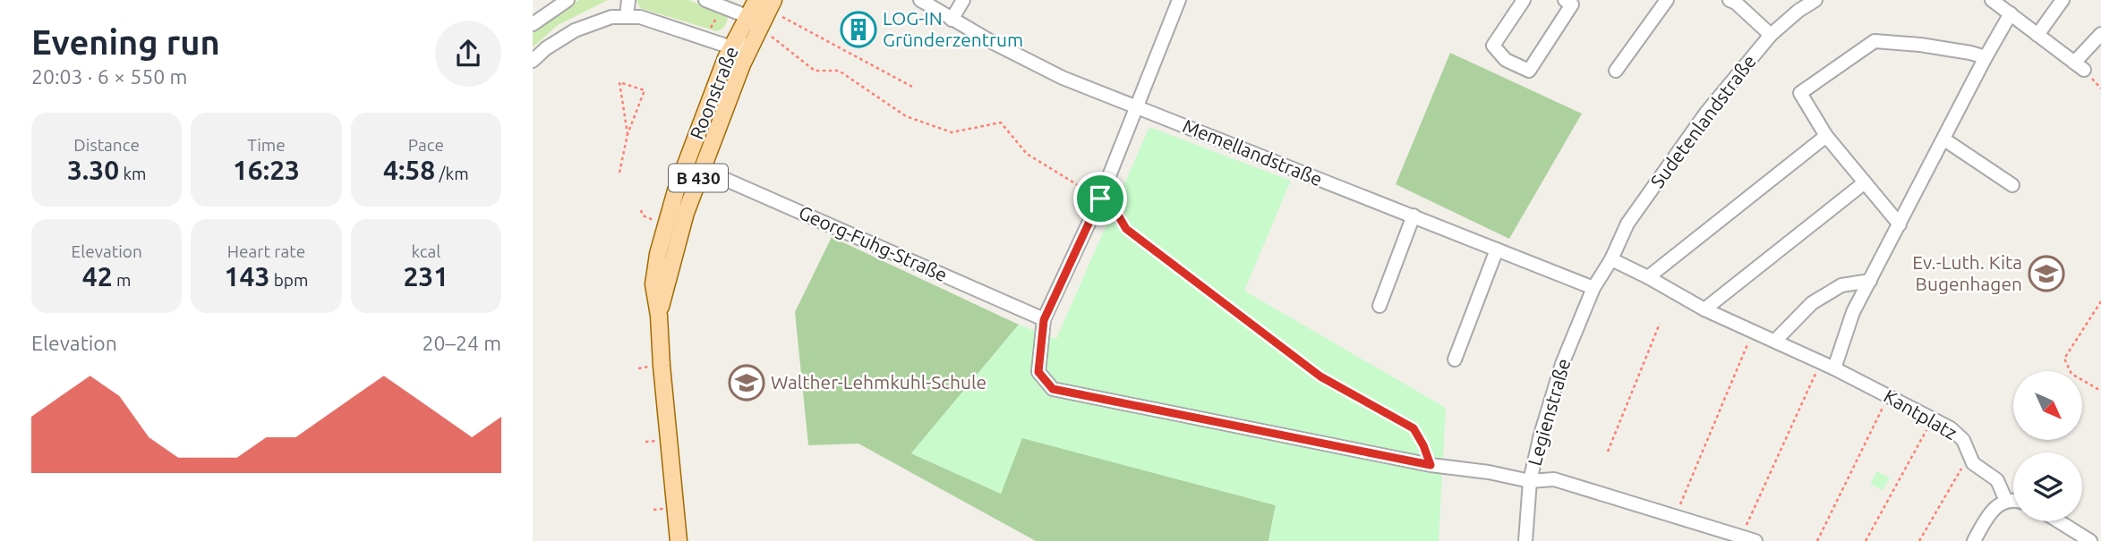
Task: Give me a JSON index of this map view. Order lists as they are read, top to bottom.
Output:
{
  "streets": {
    "main road": ["Roonstraße", "B 430"],
    "street": [
      "Sudetenlandstraße",
      "Memellandstraße",
      "Georg-Fuhg-Straße",
      "Legienstraße",
      "Kantplatz"
    ]
  },
  "crossings": [
    ["Roonstraße", "B 430"],
    ["Roonstraße", "Georg-Fuhg-Straße"],
    ["Sudetenlandstraße", "Memellandstraße"],
    ["Sudetenlandstraße", "Legienstraße"],
    ["Memellandstraße", "Legienstraße"]
  ],
  "places": {
    "building": ["LOG-IN Gründerzentrum"],
    "school or university": ["Ev.-Luth. Kita Bugenhagen", "Walther-Lehmkuhl-Schule"]
  },
  "north": "bottom right",
  "page": {
    "heading": ["Evening run", "20:03 · 6 × 550 m"],
    "stats": [
      ["Distance", "3.30 km"],
      ["Time", "16:23"],
      ["Pace", "4:58 /km"],
      ["Elevation", "42 m"],
      ["Heart rate", "143 bpm"],
      ["kcal", "231"]
    ],
    "chart": ["Elevation", "20–24 m"]
  }
}
